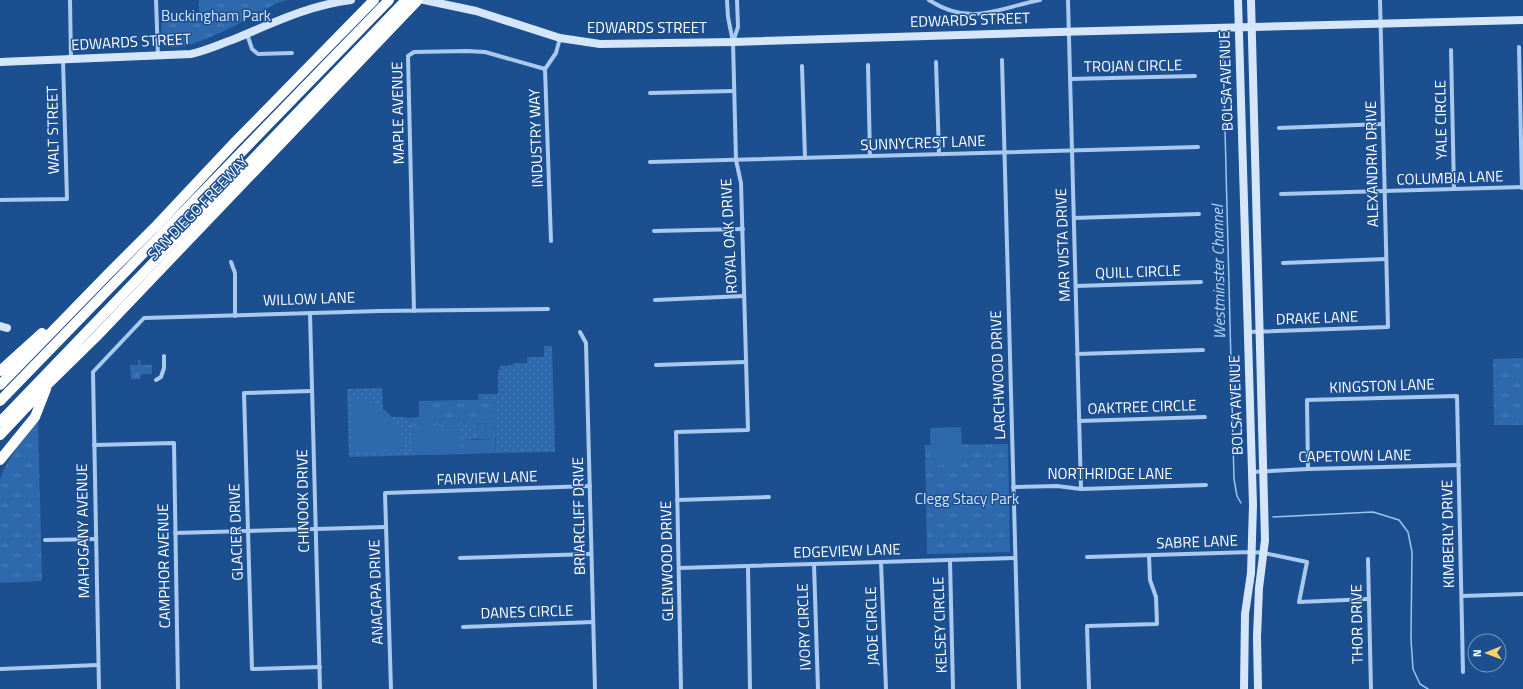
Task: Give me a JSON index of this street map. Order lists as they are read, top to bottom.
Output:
{
  "streets": {
    "highway": ["SAN DIEGO FREEWAY"],
    "street": [
      "EDWARDS STREET",
      "TROJAN CIRCLE",
      "BOLSA AVENUE",
      "MAPLE AVENUE",
      "YALE CIRCLE",
      "WALT STREET",
      "INDUSTRY WAY",
      "SUNNYCREST LANE",
      "ALEXANDRIA DRIVE",
      "COLUMBIA LANE",
      "ROYAL OAK DRIVE",
      "MAR VISTA DRIVE",
      "QUILL CIRCLE",
      "WILLOW LANE",
      "DRAKE LANE",
      "LARCHWOOD DRIVE",
      "KINGSTON LANE",
      "OAKTREE CIRCLE",
      "CAPETOWN LANE",
      "NORTHRIDGE LANE",
      "FAIRVIEW LANE",
      "CHINOOK DRIVE",
      "BRIARCLIFF DRIVE",
      "MAHOGANY AVENUE",
      "GLACIER DRIVE",
      "KIMBERLY DRIVE",
      "SABRE LANE",
      "EDGEVIEW LANE",
      "GLENWOOD DRIVE",
      "CAMPHOR AVENUE",
      "ANACAPA DRIVE",
      "DANES CIRCLE",
      "THOR DRIVE",
      "KELSEY CIRCLE",
      "JADE CIRCLE",
      "IVORY CIRCLE"
    ]
  },
  "crossings": [
    ["EDWARDS STREET", "BOLSA AVENUE"],
    ["EDWARDS STREET", "WALT STREET"],
    ["EDWARDS STREET", "INDUSTRY WAY"],
    ["EDWARDS STREET", "ALEXANDRIA DRIVE"],
    ["EDWARDS STREET", "ROYAL OAK DRIVE"],
    ["EDWARDS STREET", "MAR VISTA DRIVE"],
    ["TROJAN CIRCLE", "MAR VISTA DRIVE"],
    ["BOLSA AVENUE", "DRAKE LANE"],
    ["BOLSA AVENUE", "CAPETOWN LANE"],
    ["BOLSA AVENUE", "SABRE LANE"],
    ["MAPLE AVENUE", "INDUSTRY WAY"],
    ["MAPLE AVENUE", "WILLOW LANE"],
    ["YALE CIRCLE", "COLUMBIA LANE"],
    ["SUNNYCREST LANE", "ROYAL OAK DRIVE"],
    ["SUNNYCREST LANE", "MAR VISTA DRIVE"],
    ["SUNNYCREST LANE", "LARCHWOOD DRIVE"],
    ["ALEXANDRIA DRIVE", "COLUMBIA LANE"],
    ["ALEXANDRIA DRIVE", "DRAKE LANE"],
    ["ROYAL OAK DRIVE", "GLENWOOD DRIVE"],
    ["MAR VISTA DRIVE", "QUILL CIRCLE"],
    ["MAR VISTA DRIVE", "OAKTREE CIRCLE"],
    ["MAR VISTA DRIVE", "NORTHRIDGE LANE"],
    ["WILLOW LANE", "CHINOOK DRIVE"],
    ["WILLOW LANE", "MAHOGANY AVENUE"],
    ["LARCHWOOD DRIVE", "NORTHRIDGE LANE"],
    ["LARCHWOOD DRIVE", "EDGEVIEW LANE"],
    ["KINGSTON LANE", "CAPETOWN LANE"],
    ["KINGSTON LANE", "KIMBERLY DRIVE"],
    ["CAPETOWN LANE", "KIMBERLY DRIVE"],
    ["FAIRVIEW LANE", "BRIARCLIFF DRIVE"],
    ["FAIRVIEW LANE", "ANACAPA DRIVE"],
    ["CHINOOK DRIVE", "GLACIER DRIVE"],
    ["BRIARCLIFF DRIVE", "DANES CIRCLE"],
    ["MAHOGANY AVENUE", "CAMPHOR AVENUE"],
    ["SABRE LANE", "THOR DRIVE"],
    ["EDGEVIEW LANE", "GLENWOOD DRIVE"],
    ["EDGEVIEW LANE", "KELSEY CIRCLE"],
    ["EDGEVIEW LANE", "JADE CIRCLE"],
    ["EDGEVIEW LANE", "IVORY CIRCLE"]
  ],
  "water": ["Westminster Channel"],
  "parks": ["Buckingham Park", "Clegg Stacy Park"],
  "north": "left"
}
